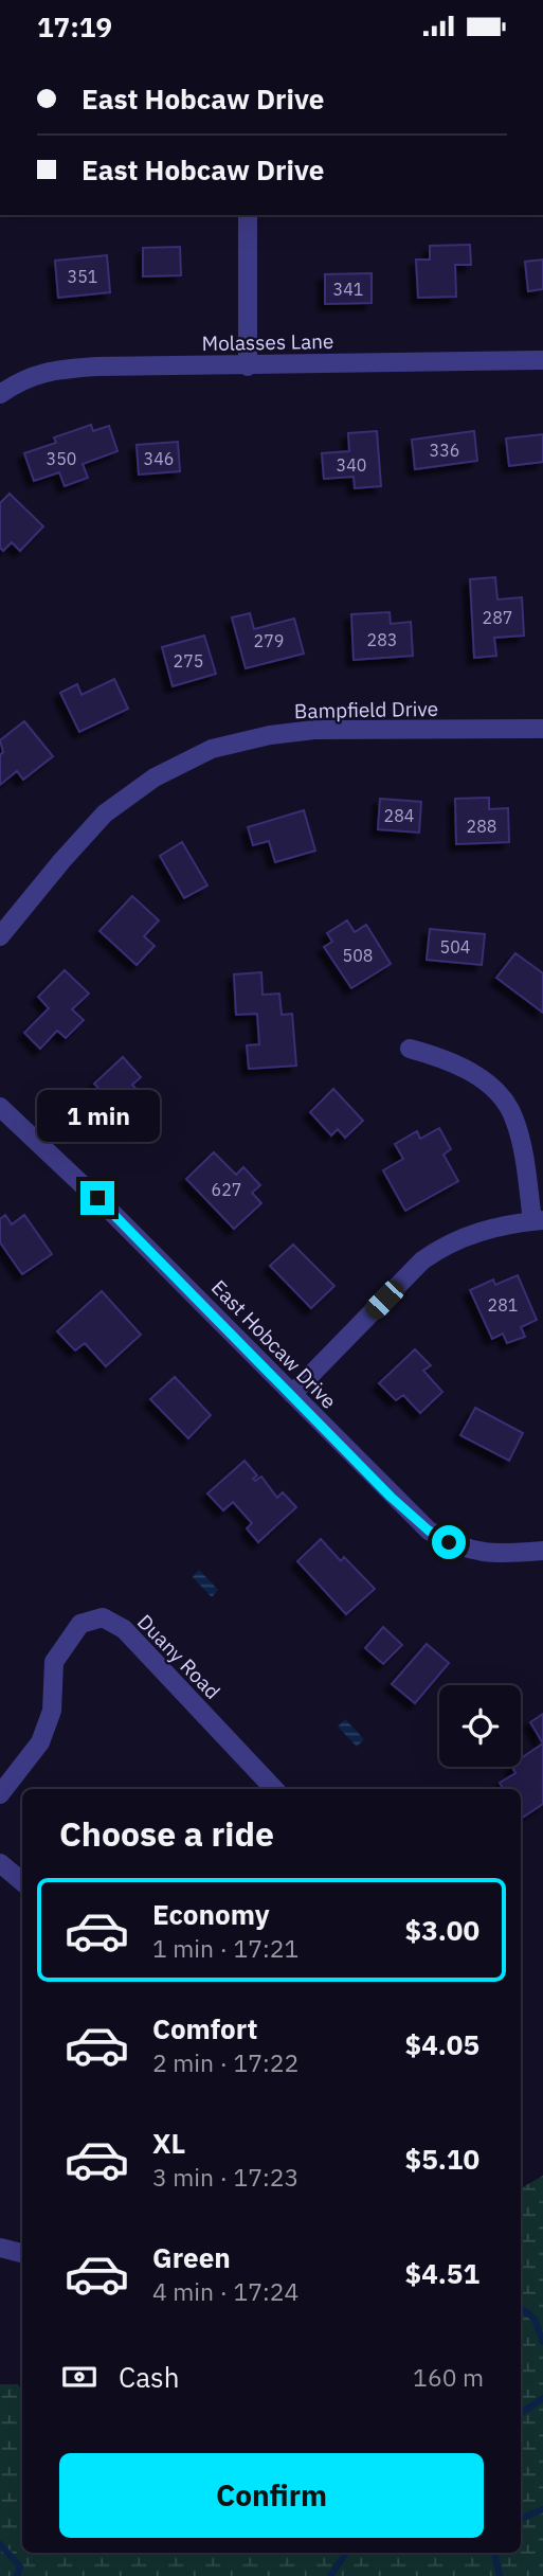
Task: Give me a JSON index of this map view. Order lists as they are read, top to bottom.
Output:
{
  "streets": {
    "street": [
      "Molasses Lane",
      "Bampfield Drive",
      "East Hobcaw Drive",
      "Duany Road"
    ]
  },
  "house_numbers": [
    "351",
    "341",
    "336",
    "350",
    "346",
    "340",
    "287",
    "283",
    "279",
    "275",
    "284",
    "288",
    "504",
    "508",
    "627",
    "281"
  ],
  "page": {
    "status": "17:19",
    "banner": ["East Hobcaw Drive", "East Hobcaw Drive"],
    "bubble": "1 min",
    "heading": "Choose a ride",
    "list": [
      {
        "name": "Economy",
        "note": "1 min · 17:21",
        "value": "$3.00"
      },
      {
        "name": "Comfort",
        "note": "2 min · 17:22",
        "value": "$4.05"
      },
      {
        "name": "XL",
        "note": "3 min · 17:23",
        "value": "$5.10"
      },
      {
        "name": "Green",
        "note": "4 min · 17:24",
        "value": "$4.51"
      }
    ],
    "pay": ["Cash", "160 m"],
    "buttons": "Confirm"
  }
}
